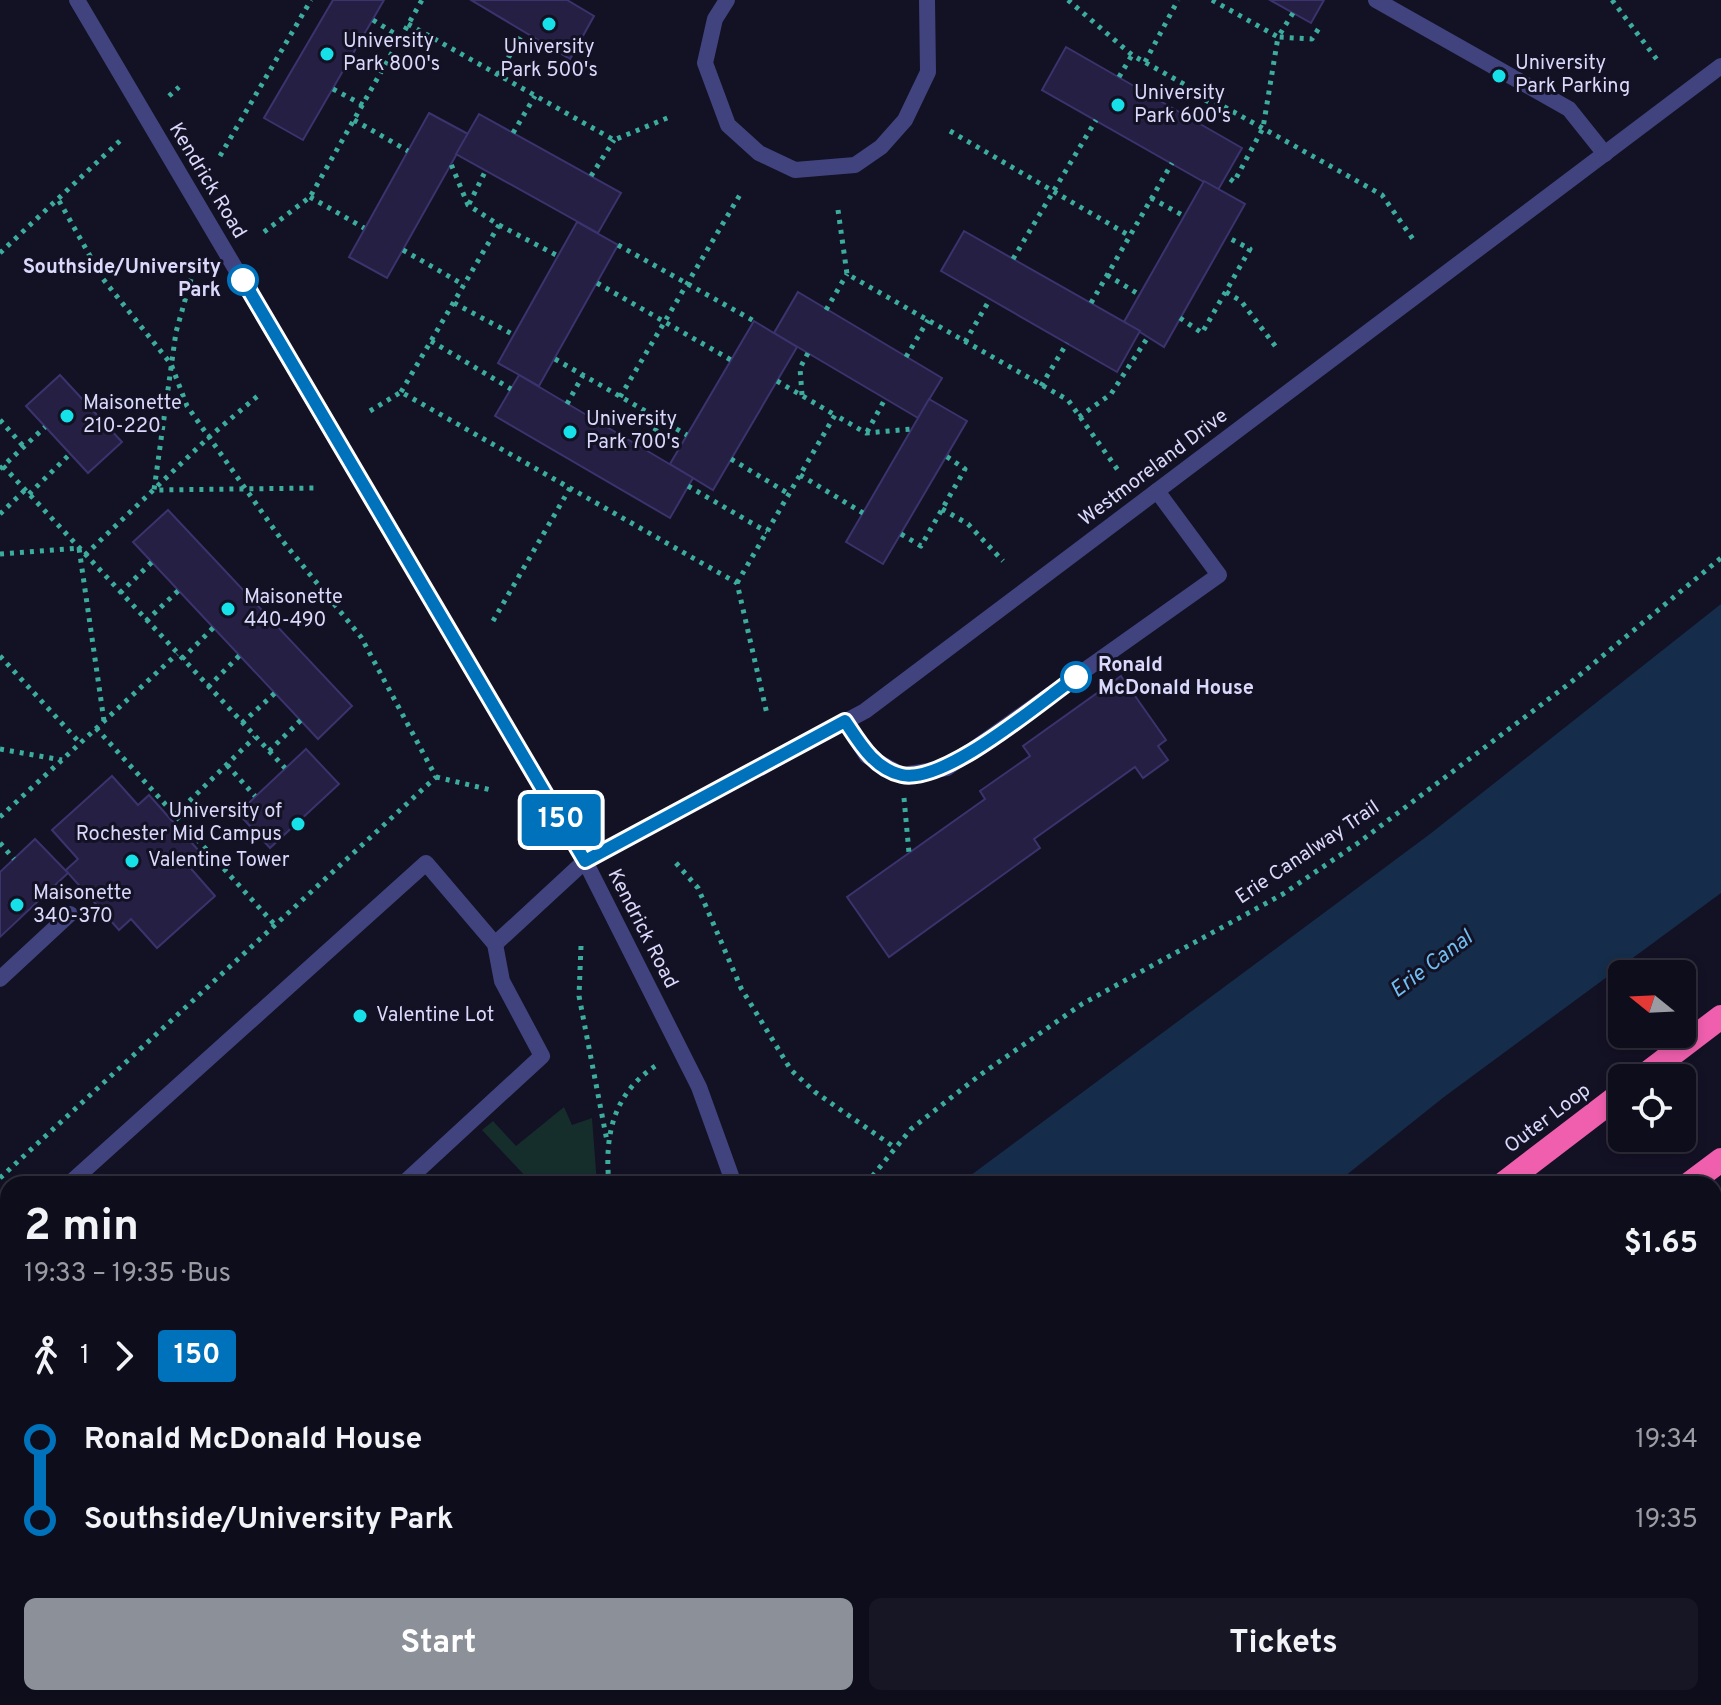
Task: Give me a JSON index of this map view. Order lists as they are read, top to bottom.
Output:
{
  "streets": {
    "highway": ["Outer Loop"],
    "street": ["Kendrick Road", "Westmoreland Drive"],
    "path": ["Erie Canalway Trail"]
  },
  "crossings": [
    ["Kendrick Road", "Westmoreland Drive"]
  ],
  "water": ["Erie Canal"],
  "places": [
    "University Park 500's",
    "University Park 800's",
    "University Park Parking",
    "University Park 600's",
    "Southside/University Park",
    "Maisonette 210-220",
    "University Park 700's",
    "Maisonette 440-490",
    "Ronald McDonald House",
    "University of Rochester Mid Campus",
    "Valentine Tower",
    "Maisonette 340-370",
    "Valentine Lot"
  ],
  "lines": ["bus line 150"],
  "north": "left",
  "page": {
    "on_map": "150",
    "heading": ["2 min", "19:33 – 19:35 · Bus", "$1.65"],
    "legs": ["1", "150"],
    "list": [
      {
        "name": "Ronald McDonald House",
        "value": "19:34"
      },
      {
        "name": "Southside/University Park",
        "value": "19:35"
      }
    ],
    "buttons": ["Start", "Tickets"]
  }
}
